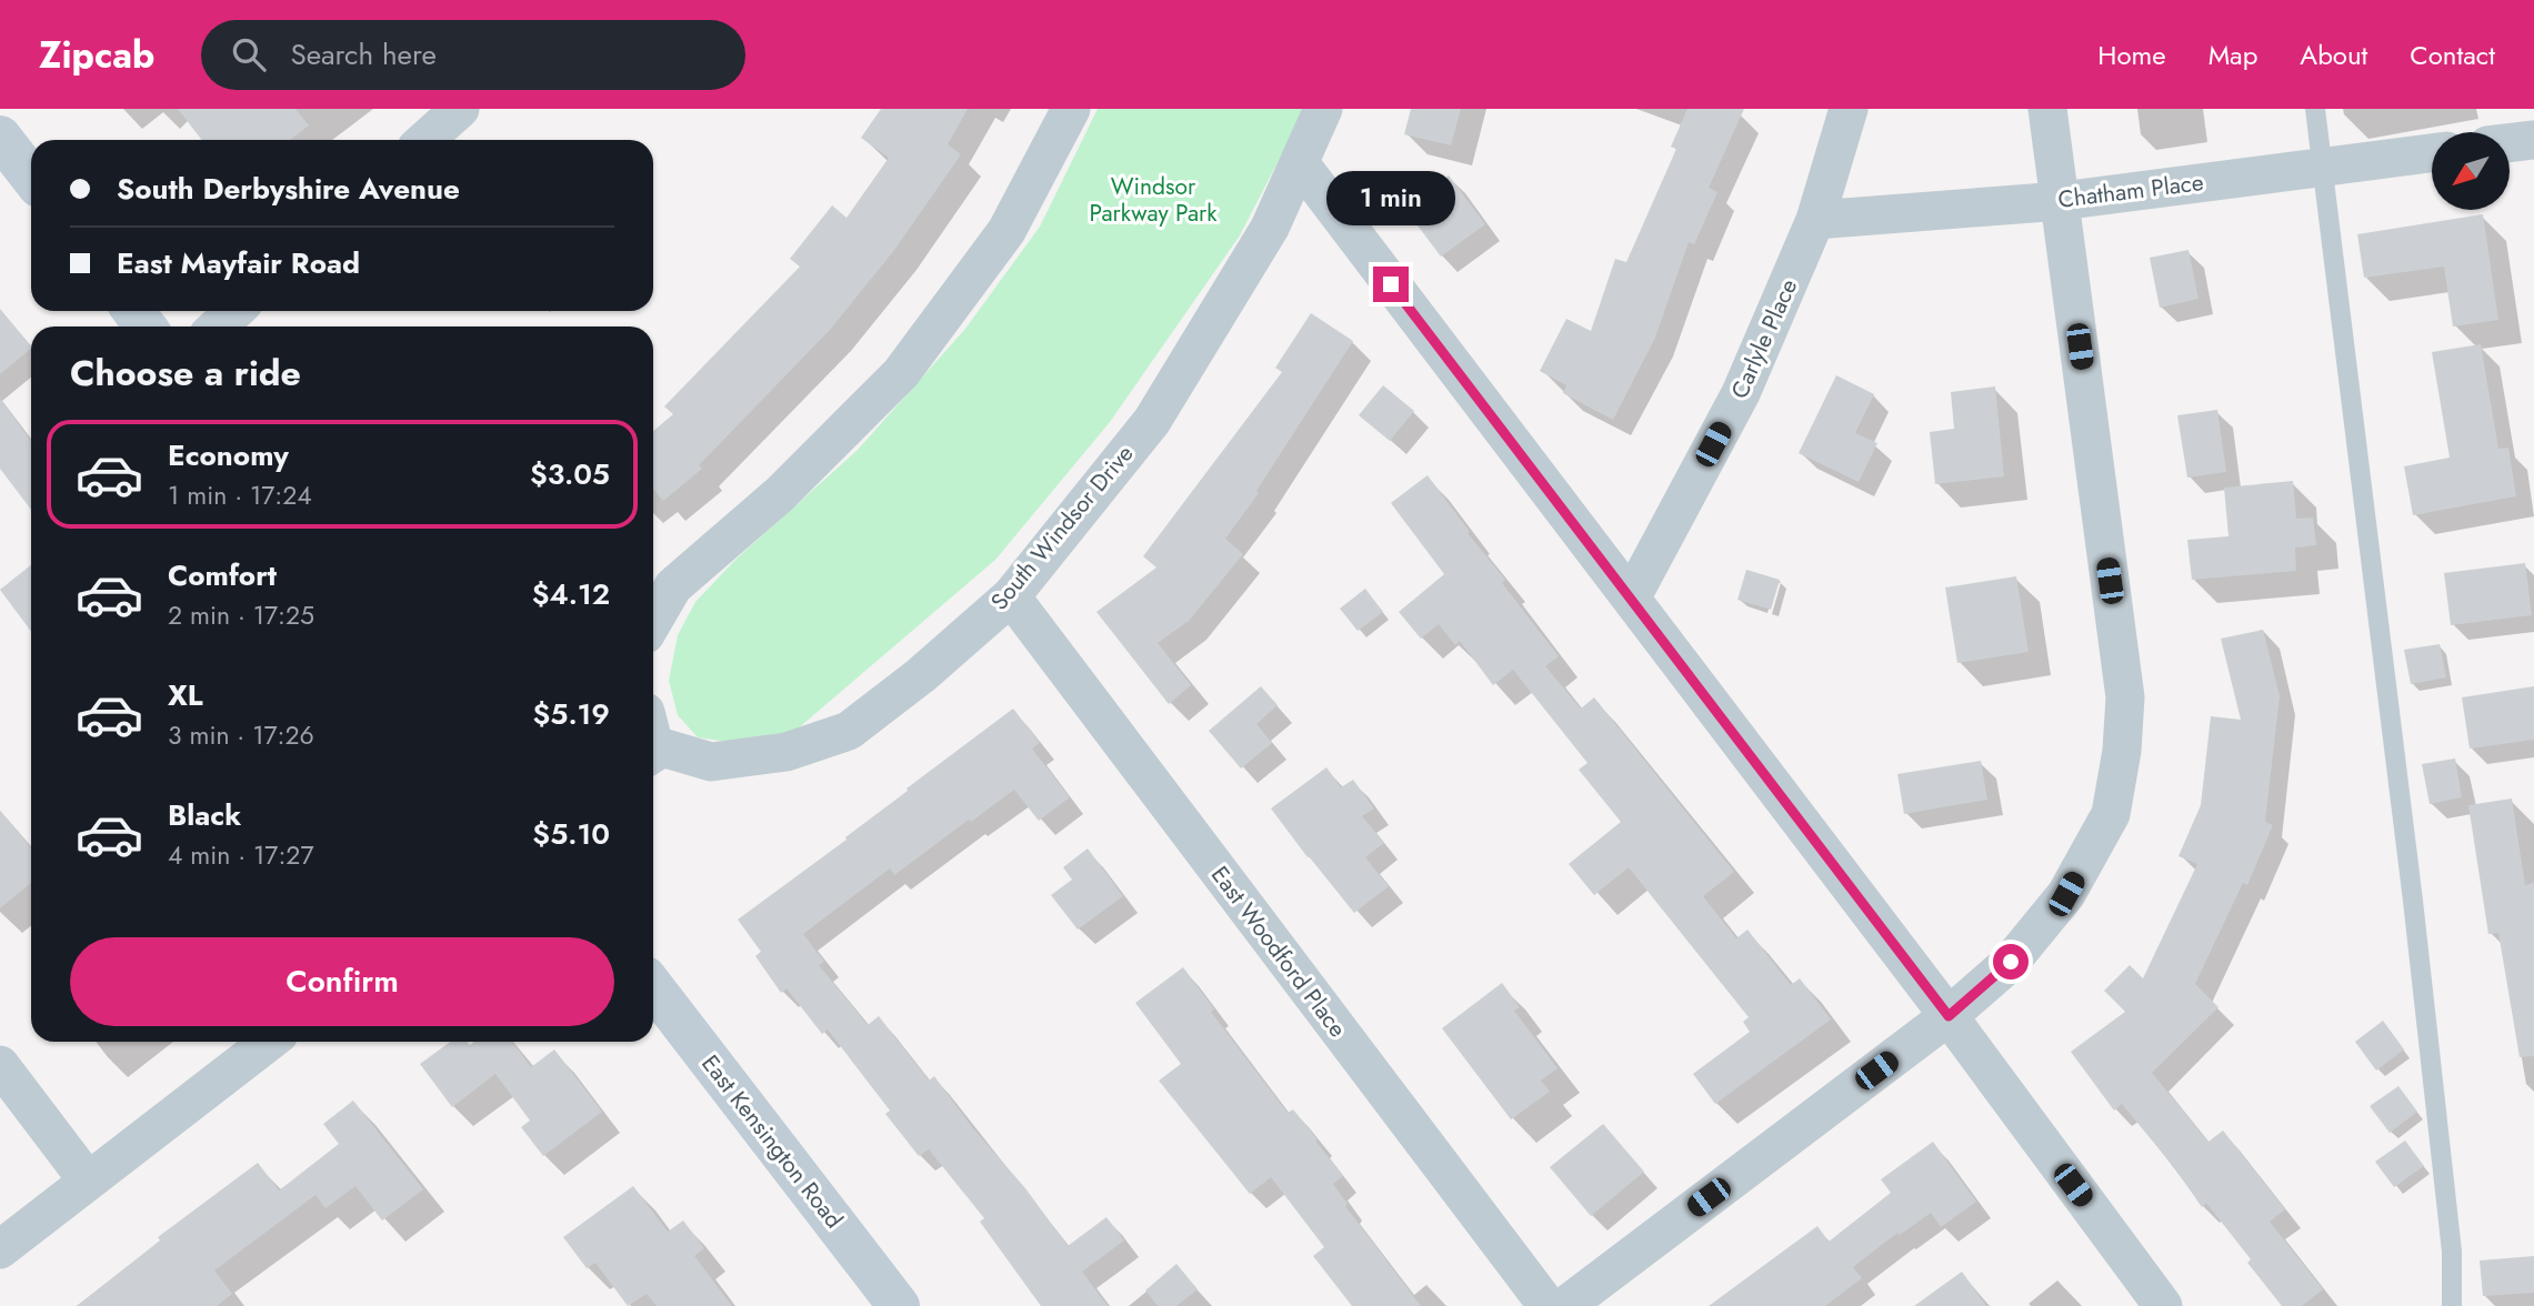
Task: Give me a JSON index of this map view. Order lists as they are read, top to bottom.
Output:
{
  "streets": {
    "main road": ["East Kensington Road"],
    "street": [
      "Chatham Place",
      "Carlyle Place",
      "South Windsor Drive",
      "East Woodford Place"
    ]
  },
  "crossings": [
    ["Chatham Place", "Carlyle Place"],
    ["South Windsor Drive", "East Woodford Place"]
  ],
  "parks": ["Windsor Parkway Park"],
  "north": "bottom left",
  "page": {
    "header": "Zipcab",
    "search": "Search here",
    "nav": [
      "Home",
      "Map",
      "About",
      "Contact"
    ],
    "banner": ["South Derbyshire Avenue", "East Mayfair Road"],
    "bubble": "1 min",
    "heading": "Choose a ride",
    "list": [
      {
        "name": "Economy",
        "note": "1 min · 17:24",
        "value": "$3.05"
      },
      {
        "name": "Comfort",
        "note": "2 min · 17:25",
        "value": "$4.12"
      },
      {
        "name": "XL",
        "note": "3 min · 17:26",
        "value": "$5.19"
      },
      {
        "name": "Black",
        "note": "4 min · 17:27",
        "value": "$5.10"
      }
    ],
    "buttons": "Confirm"
  }
}
